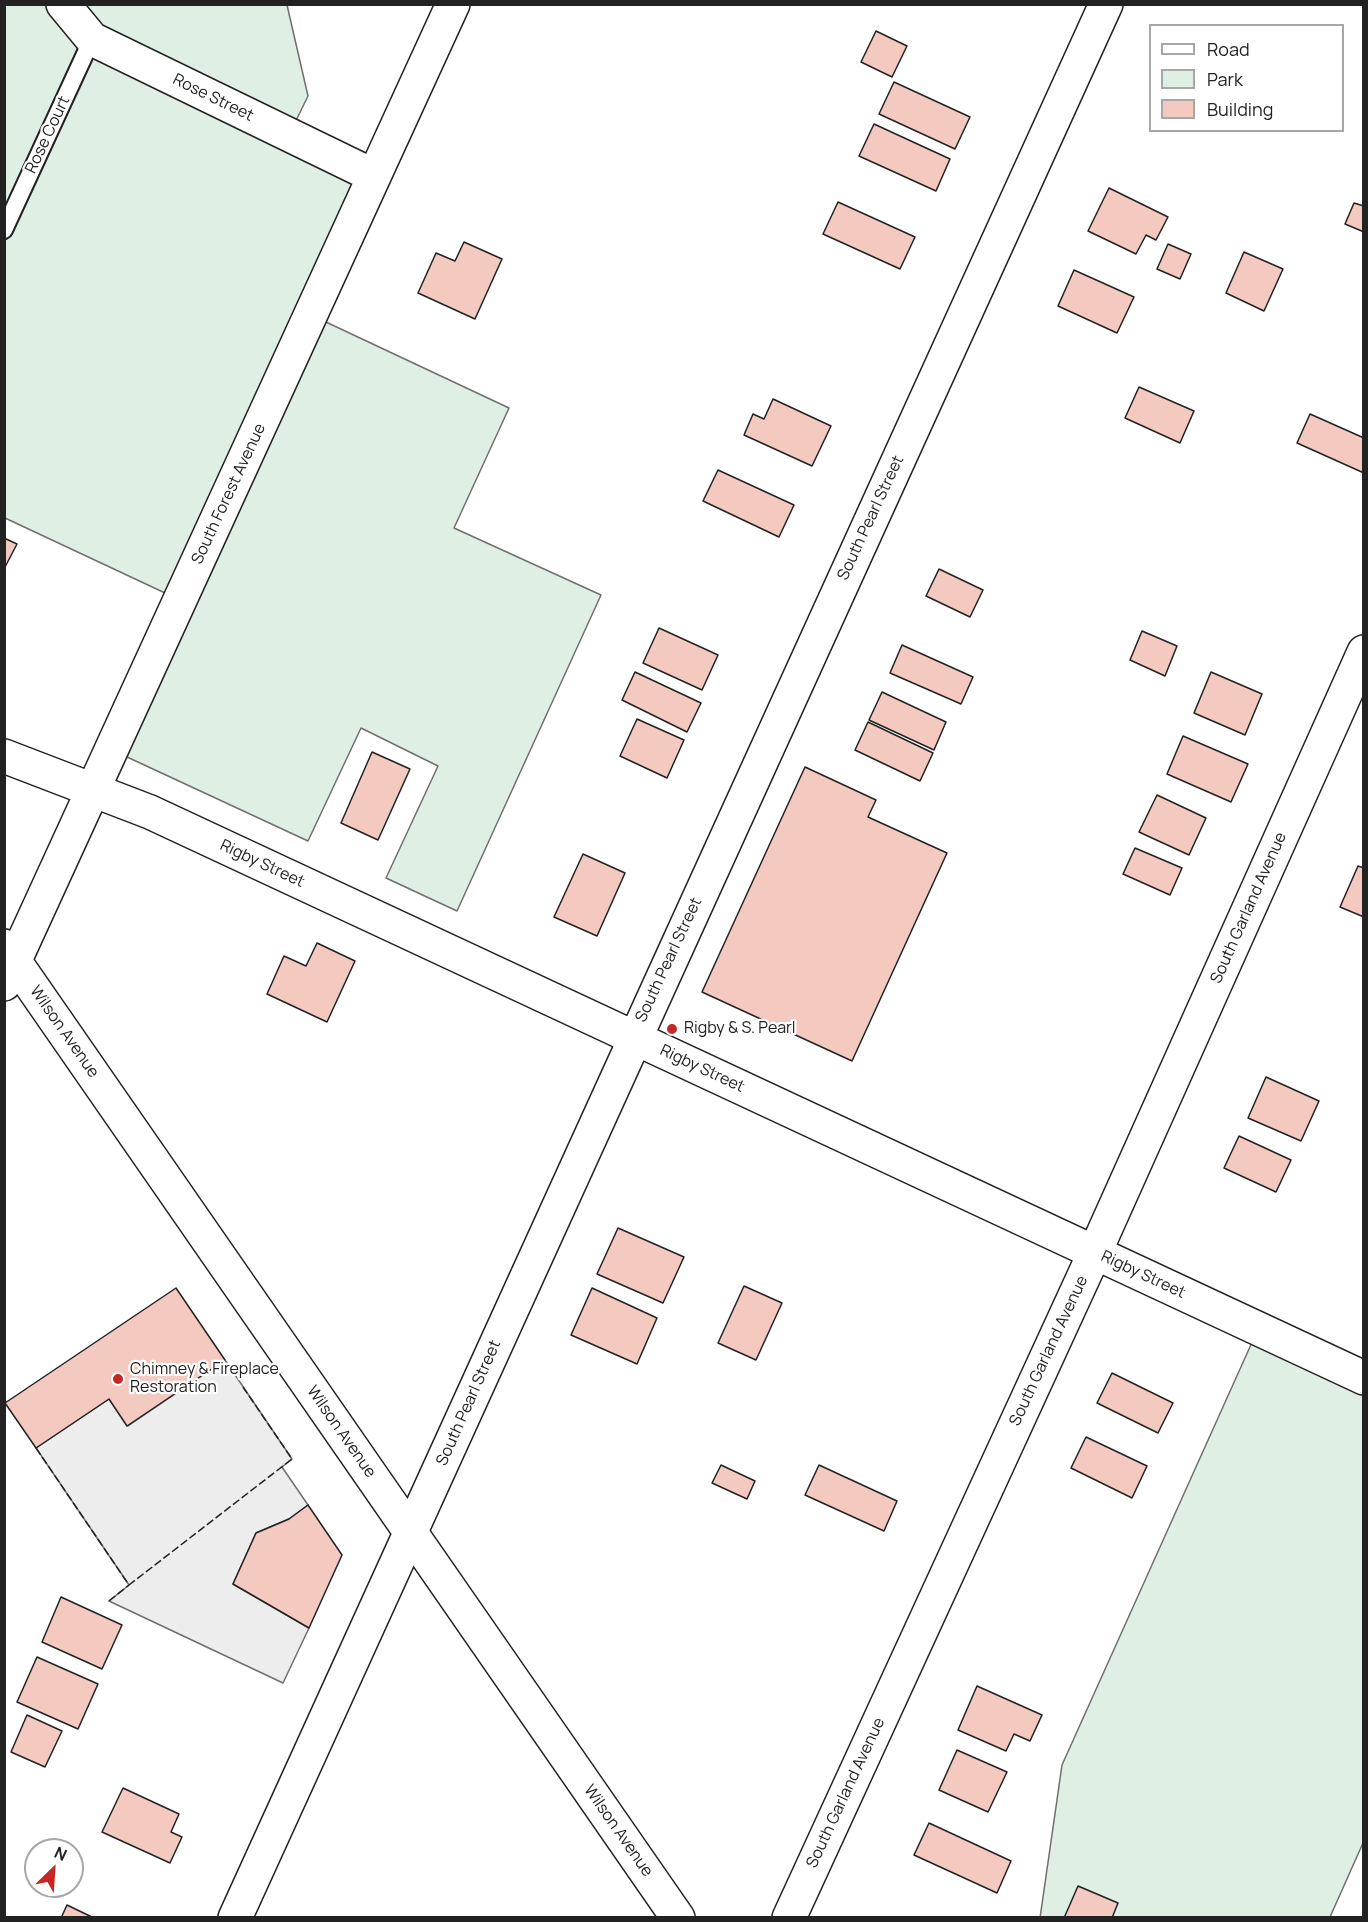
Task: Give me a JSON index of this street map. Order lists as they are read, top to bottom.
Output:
{
  "streets": {
    "street": [
      "Rose Street",
      "South Forest Avenue",
      "South Pearl Street",
      "Rigby Street",
      "South Garland Avenue",
      "Wilson Avenue"
    ],
    "lane": ["Rose Court"]
  },
  "crossings": [
    ["Rose Street", "Rose Court"],
    ["Rose Street", "South Forest Avenue"],
    ["South Forest Avenue", "Rigby Street"],
    ["South Forest Avenue", "Wilson Avenue"],
    ["South Pearl Street", "Rigby Street"],
    ["South Pearl Street", "Wilson Avenue"],
    ["Rigby Street", "South Garland Avenue"]
  ],
  "places": ["Rigby & S. Pearl", "Chimney & Fireplace Restoration"],
  "legend": ["Road", "Park", "Building"],
  "north": "top right"
}
